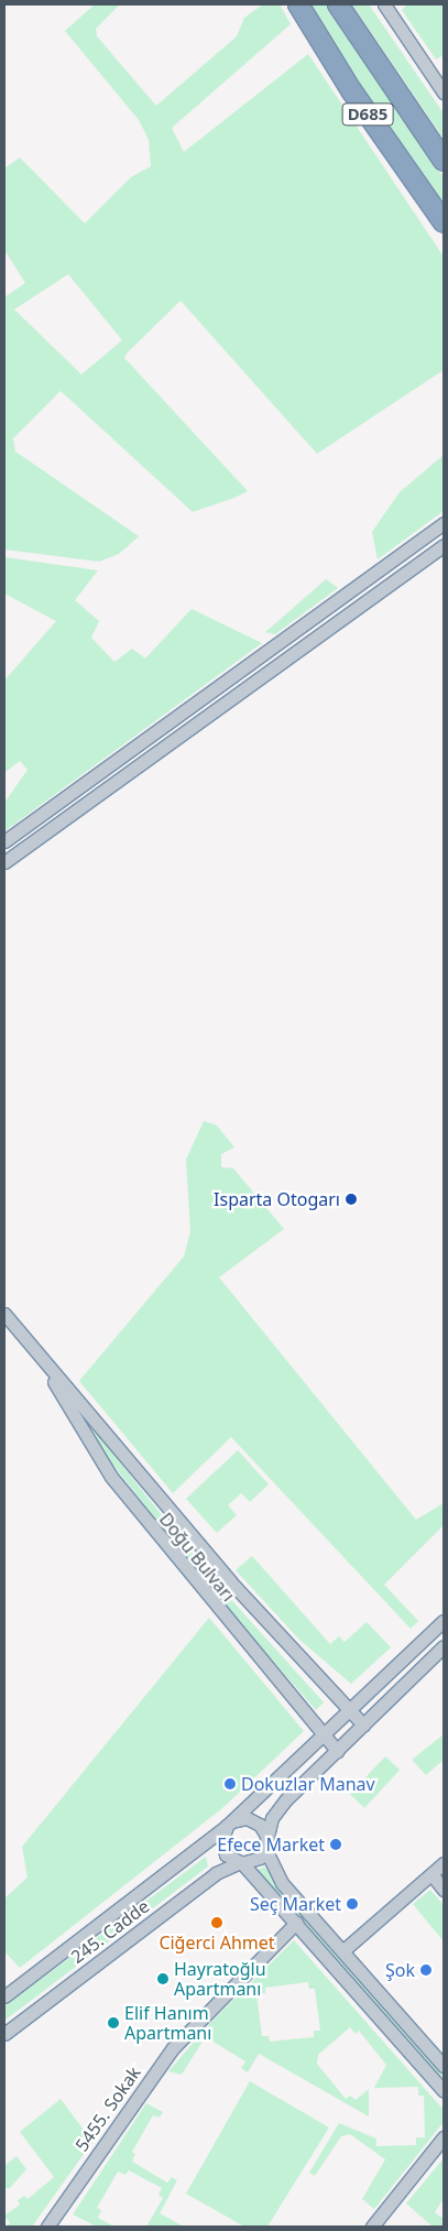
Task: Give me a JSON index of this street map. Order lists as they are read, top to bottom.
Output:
{
  "streets": {
    "highway": ["D685"],
    "street": ["Doğu Bulvarı", "245. Cadde", "5455. Sokak"]
  },
  "crossings": [
    ["Doğu Bulvarı", "245. Cadde"]
  ],
  "places": [
    "Isparta Otogarı",
    "Dokuzlar Manav",
    "Efece Market",
    "Seç Market",
    "Ciğerci Ahmet",
    "Şok",
    "Hayratoğlu Apartmanı",
    "Elif Hanım Apartmanı"
  ]
}
